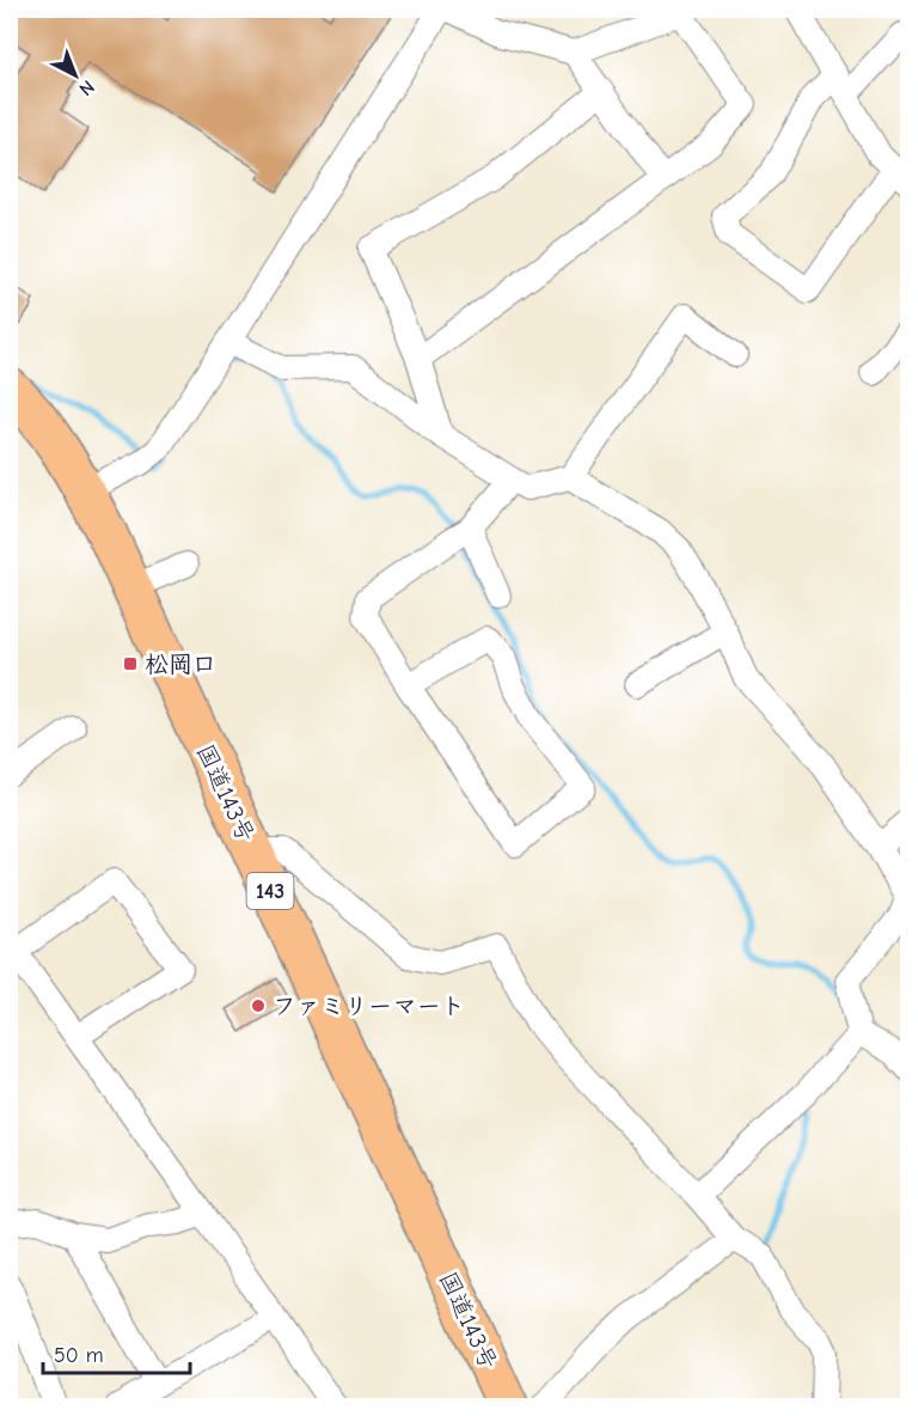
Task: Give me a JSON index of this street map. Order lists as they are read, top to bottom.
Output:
{
  "streets": {
    "highway": ["国道143号", "143"]
  },
  "places": {
    "transit": ["松岡口"],
    "other": ["ファミリーマート"]
  },
  "scale_bar": "50 m",
  "north": "bottom right"
}
